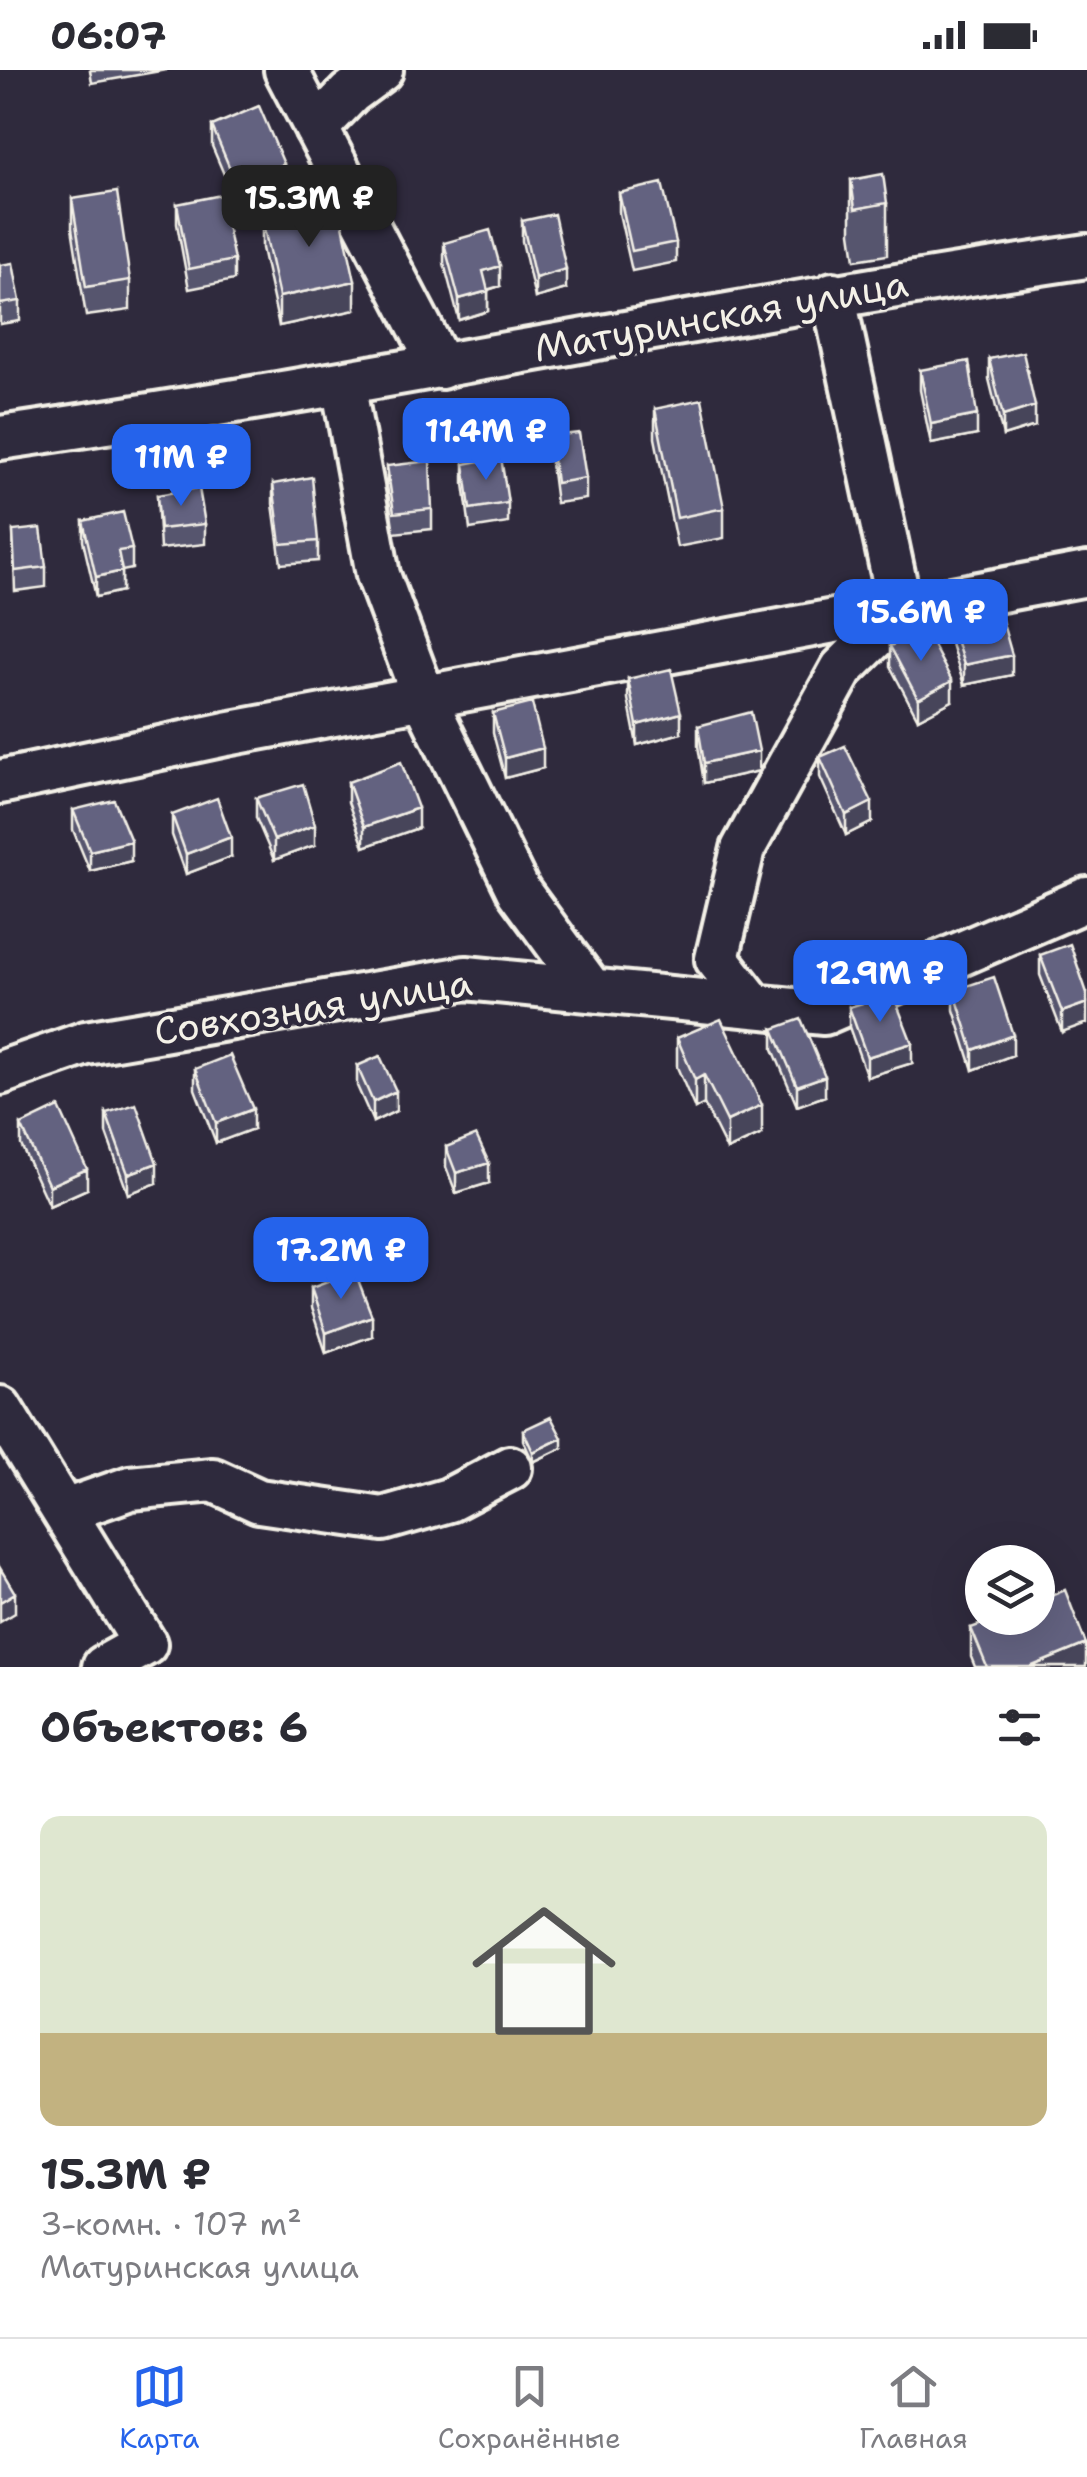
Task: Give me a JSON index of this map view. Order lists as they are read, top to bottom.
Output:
{
  "streets": {
    "street": ["Матуринская улица", "Совхозная улица"]
  },
  "page": {
    "status": "06:07",
    "price": [
      "15.3M ₽",
      "11.4M ₽",
      "11M ₽",
      "15.6M ₽",
      "12.9M ₽",
      "17.2M ₽"
    ],
    "heading": "Объектов: 6",
    "list": [
      {
        "name": "15.3M ₽",
        "note": "3-комн. · 107 m² · Матуринская улица"
      }
    ],
    "tabs": ["Карта", "Сохранённые", "Главная"]
  }
}
